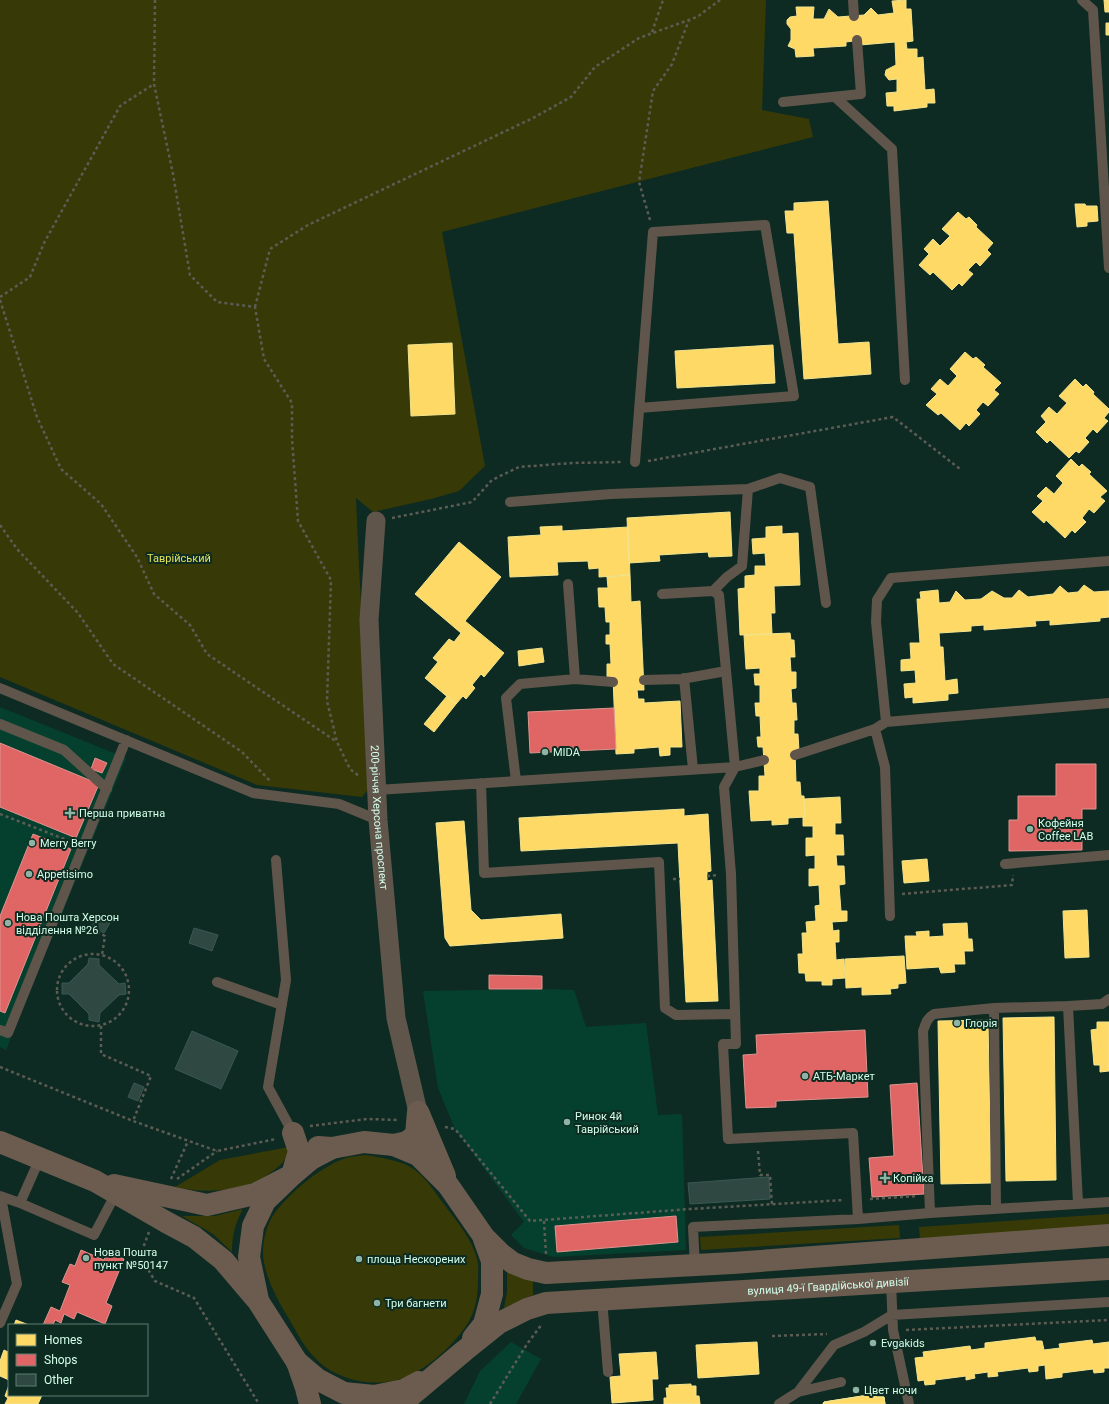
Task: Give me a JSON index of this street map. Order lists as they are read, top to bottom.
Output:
{
  "streets": {
    "street": ["200-річчя Херсона проспект", "вулиця 49-ї Гвардійської дивізії"]
  },
  "parks": ["Таврійський"],
  "places": {
    "other": [
      "MIDA",
      "Кофейня Coffee LAB",
      "Merry Berry",
      "Appetisimo",
      "Нова Пошта Херсон відділення №26",
      "Глорія",
      "АТБ-Маркет",
      "Ринок 4й Таврійський",
      "Нова Пошта пункт №50147",
      "площа Нескорених",
      "Три багнети",
      "Evgakids",
      "Цвет ночи"
    ],
    "health": ["Перша приватна", "Копійка"]
  },
  "legend": ["Homes", "Shops", "Other"]
}
